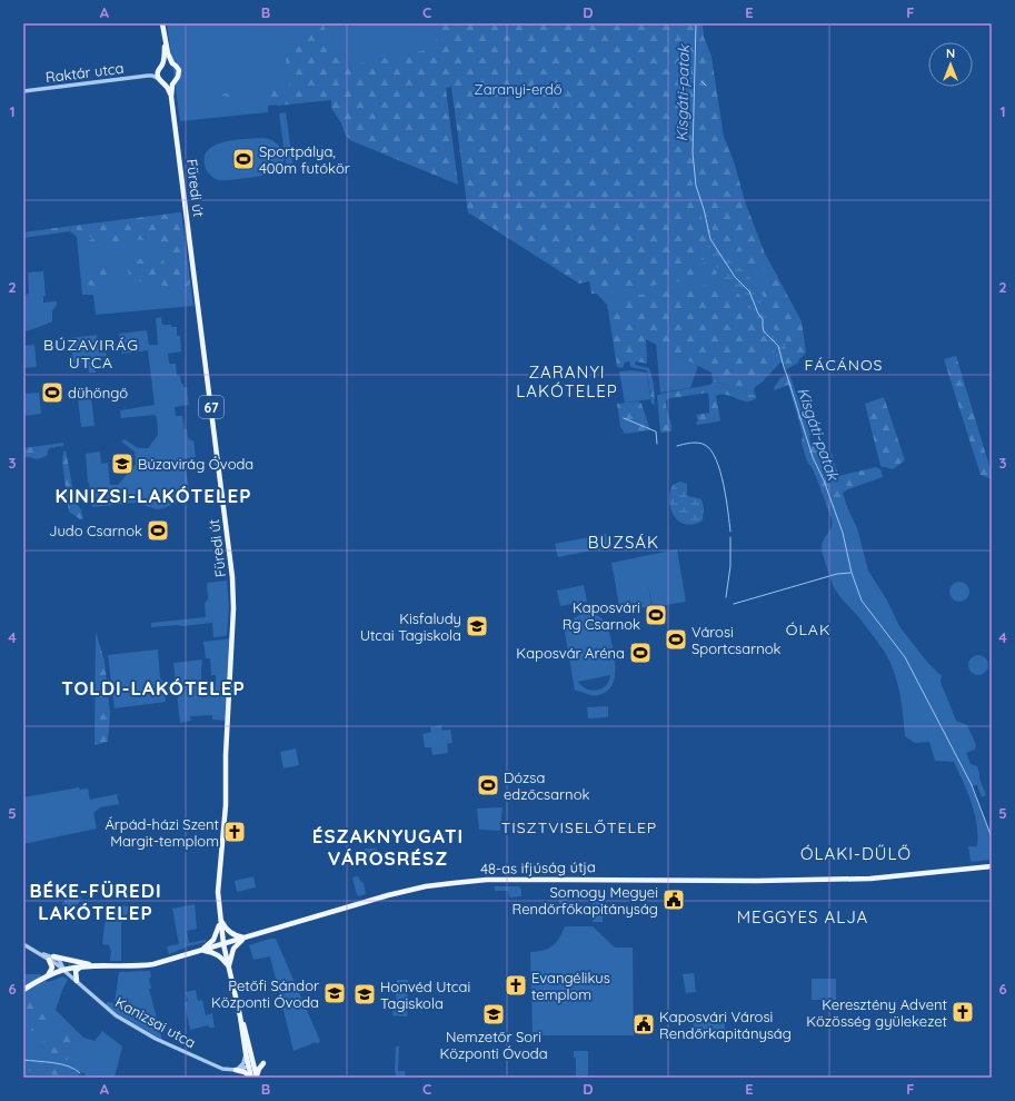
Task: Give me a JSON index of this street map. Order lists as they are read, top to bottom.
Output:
{
  "streets": {
    "main road": ["Füredi út", "67", "48-as ifjúság útja"],
    "street": ["Raktár utca", "Kanizsai utca"]
  },
  "crossings": [
    ["Raktár utca", "Füredi út"],
    ["Füredi út", "67"],
    ["67", "48-as ifjúság útja"],
    ["67", "Kanizsai utca"]
  ],
  "districts": [
    "BÚZAVIRÁG UTCA",
    "FÁCÁNOS",
    "ZARANYI LAKÓTELEP",
    "KINIZSI-LAKÓTELEP",
    "BUZSÁK",
    "ÓLAK",
    "TOLDI-LAKÓTELEP",
    "TISZTVISELŐTELEP",
    "ÉSZAKNYUGATI VÁROSRÉSZ",
    "ÓLAKI-DŰLŐ",
    "BÉKE-FÜREDI LAKÓTELEP",
    "MEGGYES ALJA"
  ],
  "water": ["Kisgáti-patak"],
  "parks": ["Zaranyi-erdő"],
  "places": {
    "sports": [
      "Sportpálya, 400m futókör",
      "dühöngő",
      "Judo Csarnok",
      "Kaposvári Rg Csarnok",
      "Városi Sportcsarnok",
      "Kaposvár Aréna",
      "Dózsa edzőcsarnok"
    ],
    "school or university": [
      "Búzavirág Óvoda",
      "Kisfaludy Utcai Tagiskola",
      "Petőfi Sándor Központi Óvoda",
      "Honvéd Utcai Tagiskola",
      "Nemzetőr Sori Központi Óvoda"
    ],
    "church": ["Árpád-házi Szent Margit-templom", "Evangélikus templom", "Keresztény Advent Közösség gyülekezet"],
    "public building": ["Somogy Megyei Rendőrfőkapitányság", "Kaposvári Városi Rendőrkapitányság"]
  },
  "north": "top",
  "grid": {
    "columns": [
      "A",
      "B",
      "C",
      "D",
      "E",
      "F"
    ],
    "rows": [
      "1",
      "2",
      "3",
      "4",
      "5",
      "6"
    ]
  }
}
